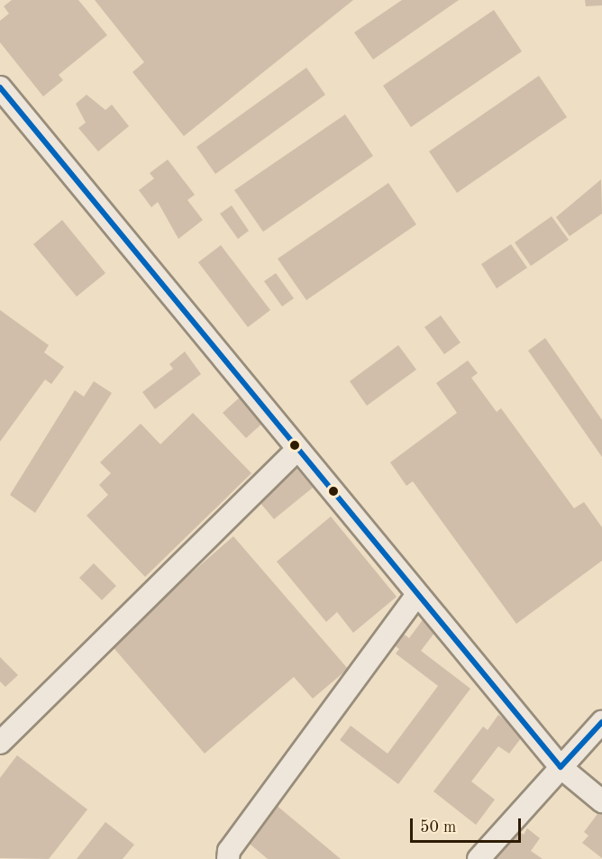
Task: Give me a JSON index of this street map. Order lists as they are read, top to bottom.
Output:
{
  "scale_bar": "50 m"
}
